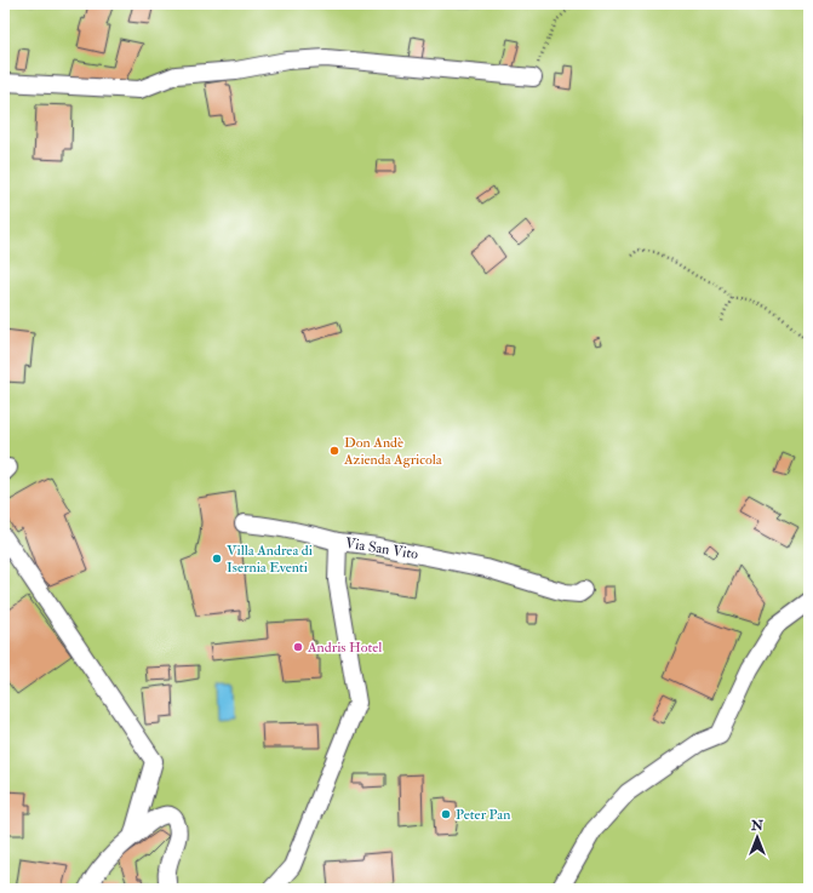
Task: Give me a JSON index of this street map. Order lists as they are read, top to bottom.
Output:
{
  "streets": {
    "street": ["Via San Vito"]
  },
  "places": [
    "Don Andè Azienda Agricola",
    "Villa Andrea di Isernia Eventi",
    "Andris Hotel",
    "Peter Pan"
  ],
  "north": "top"
}
